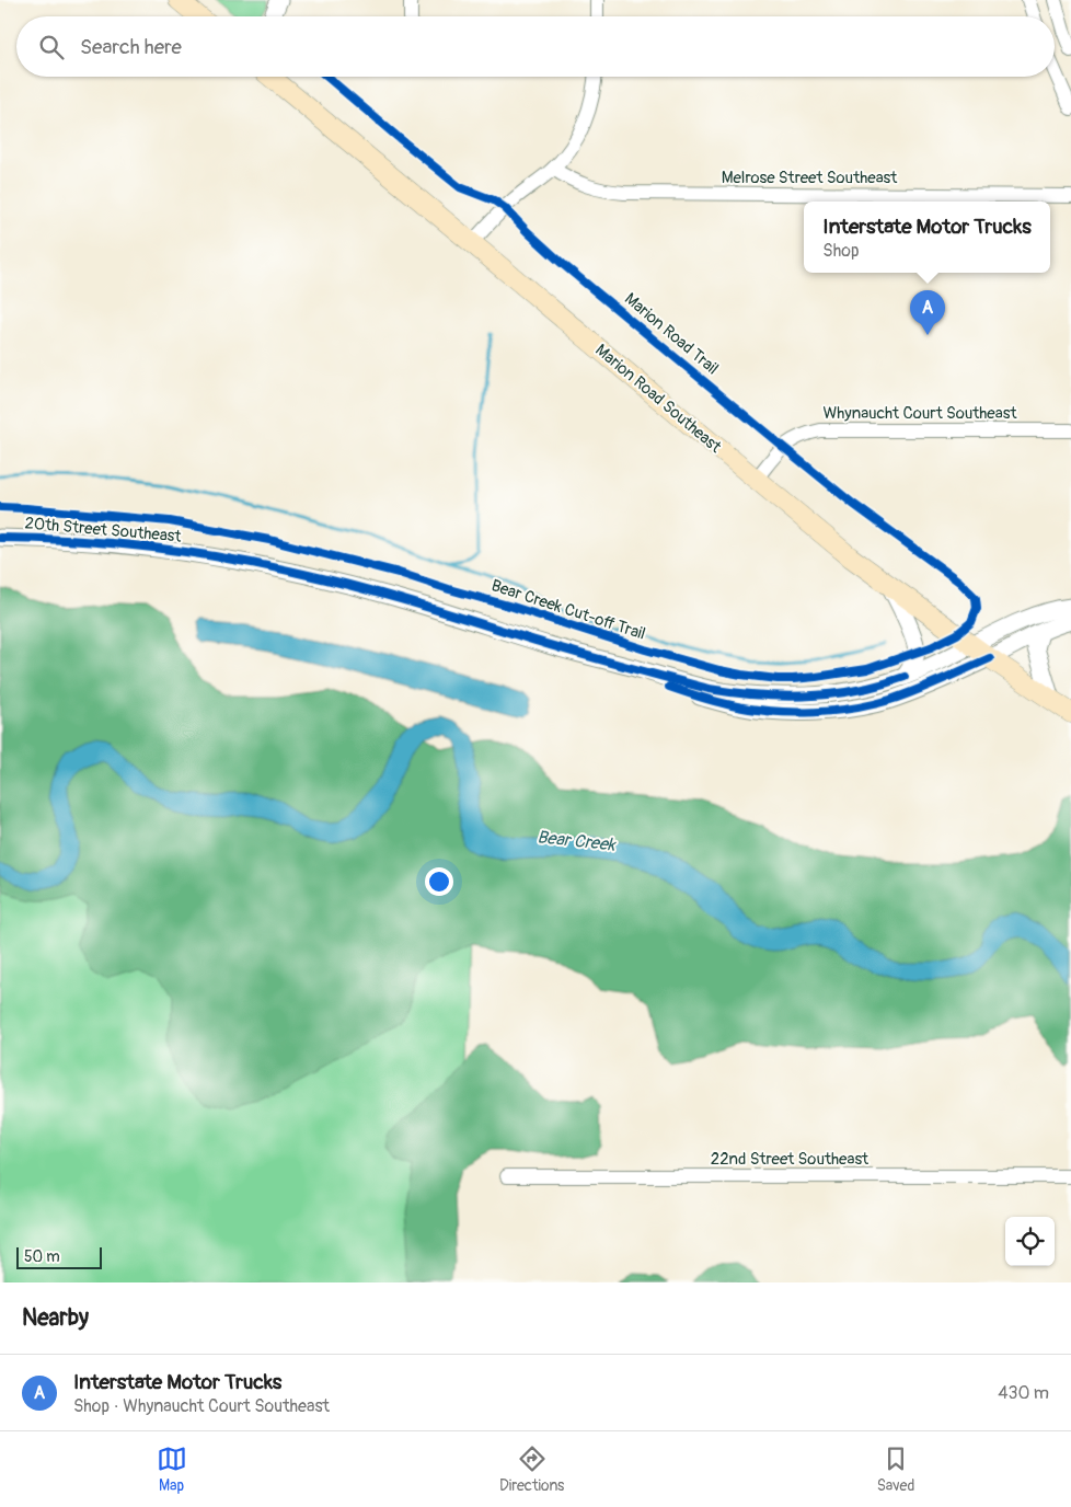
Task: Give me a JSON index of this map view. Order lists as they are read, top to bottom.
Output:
{
  "streets": {
    "main road": ["Marion Road Southeast"],
    "street": [
      "Melrose Street Southeast",
      "Whynaucht Court Southeast",
      "20th Street Southeast",
      "22nd Street Southeast"
    ],
    "cycle path": ["Marion Road Trail"]
  },
  "crossings": [
    ["Marion Road Southeast", "Whynaucht Court Southeast"],
    ["Marion Road Southeast", "20th Street Southeast"]
  ],
  "water": ["Bear Creek"],
  "scale_bar": "50 m",
  "page": {
    "search": "Search here",
    "popup": ["Interstate Motor Trucks", "Shop"],
    "pins": "A",
    "scale": "50 m",
    "heading": "Nearby",
    "list": [
      {
        "mark": "A",
        "name": "Interstate Motor Trucks",
        "note": "Shop · Whynaucht Court Southeast",
        "value": "430 m"
      }
    ],
    "nav": ["Map", "Directions", "Saved"]
  }
}
